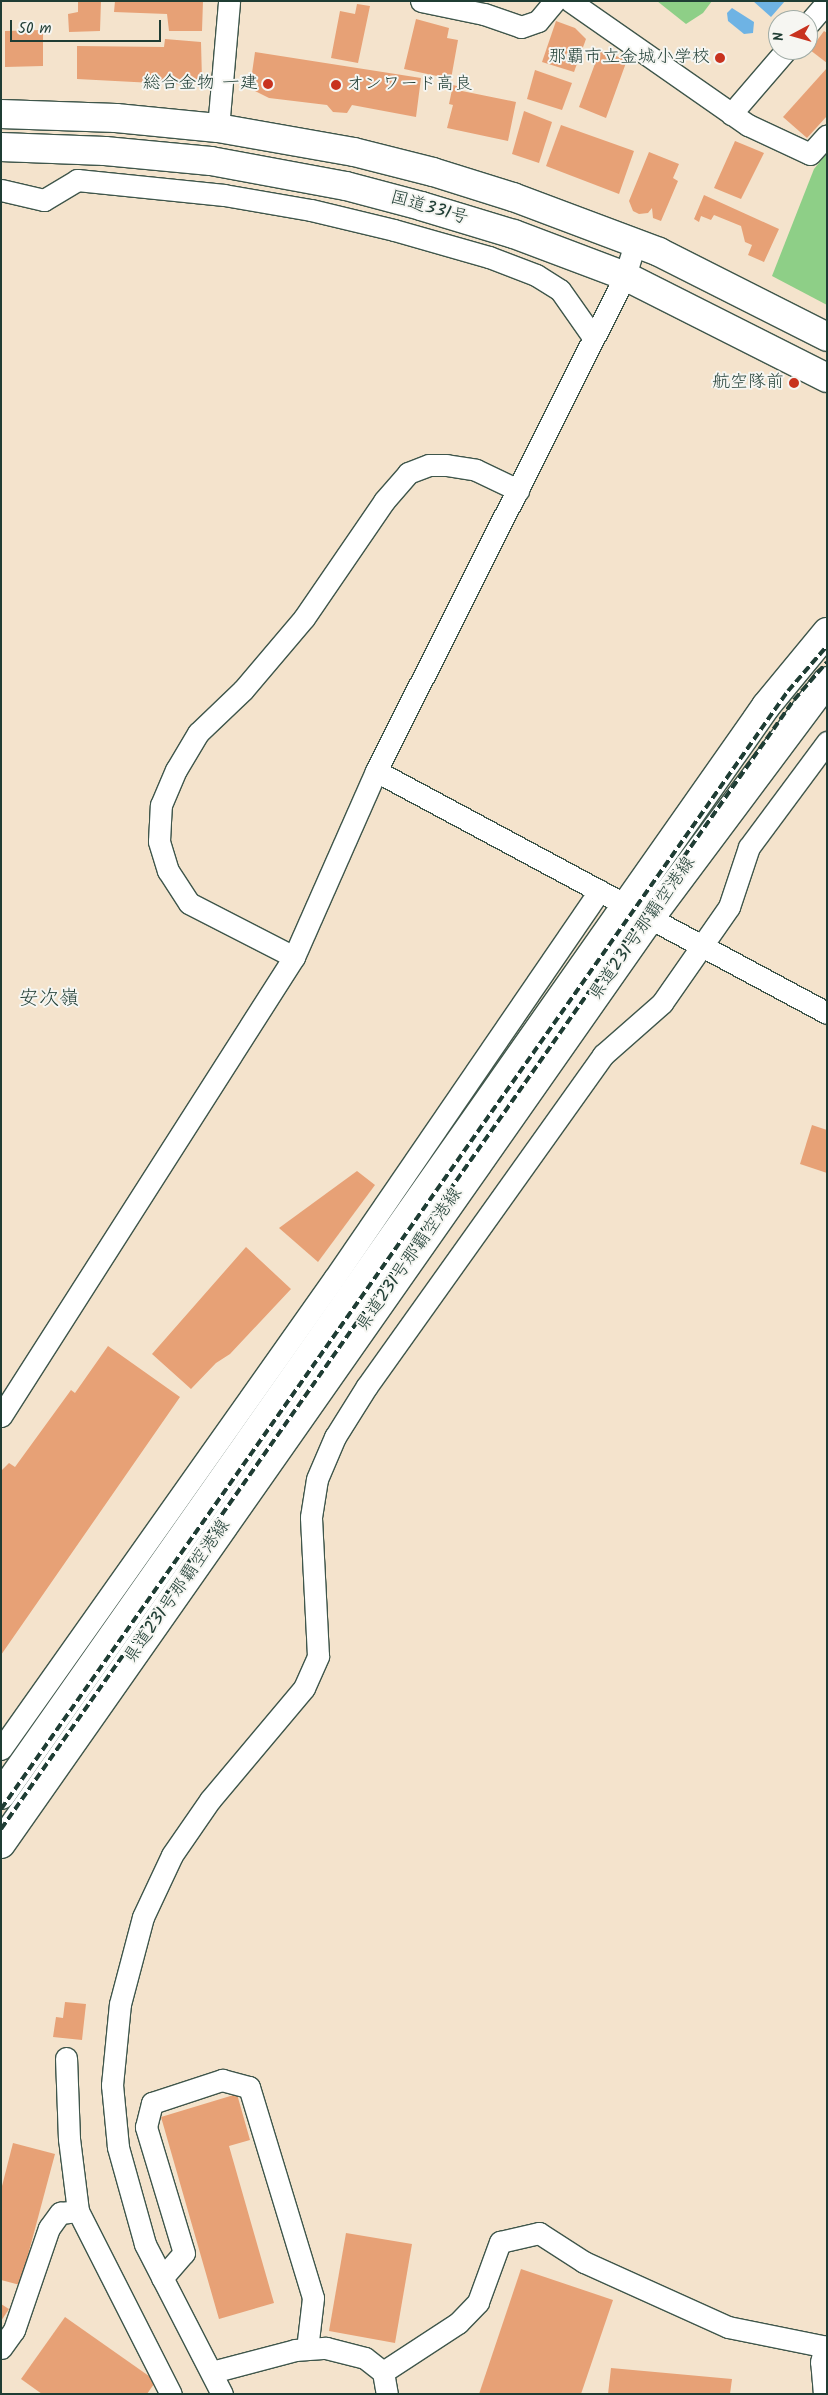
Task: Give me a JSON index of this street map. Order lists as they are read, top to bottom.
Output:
{
  "streets": {
    "main road": ["国道331号", "県道231号那覇空港線"]
  },
  "districts": ["安次嶺"],
  "places": [
    "那覇市立金城小学校",
    "総合金物 一建",
    "オンワード高良",
    "航空隊前"
  ],
  "scale_bar": "50 m",
  "north": "left"
}
